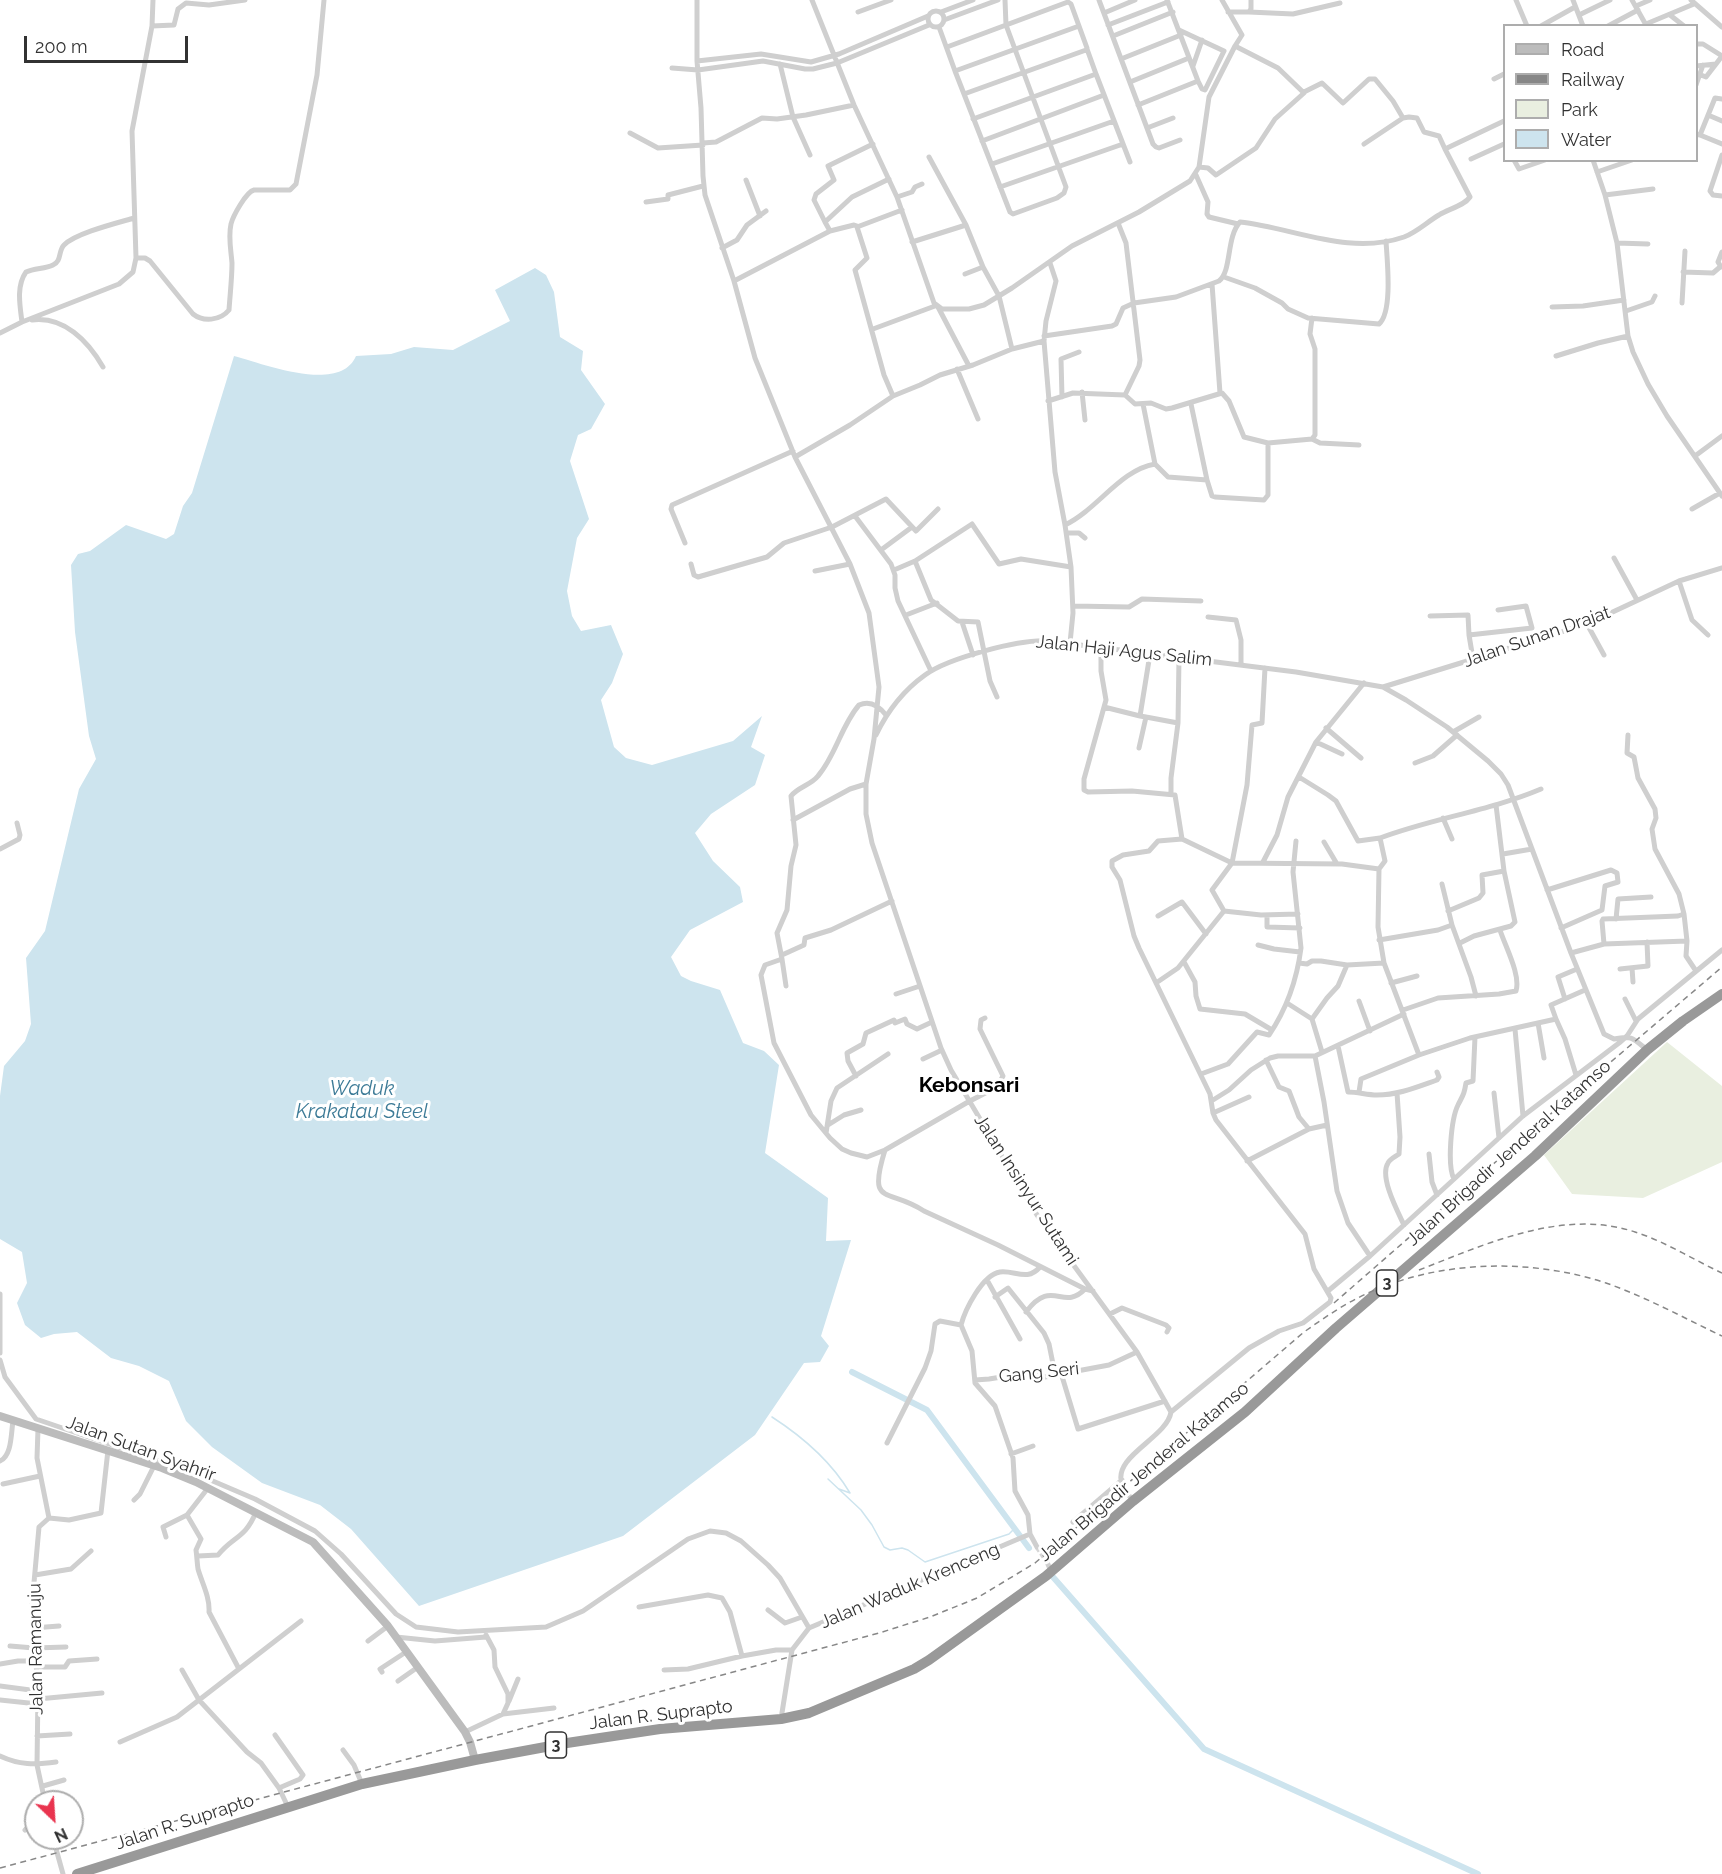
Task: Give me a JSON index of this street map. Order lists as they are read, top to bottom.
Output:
{
  "streets": {
    "highway": ["Jalan Brigadir Jenderal Katamso", "3", "Jalan R. Suprapto"],
    "street": [
      "Jalan Sunan Drajat",
      "Jalan Haji Agus Salim",
      "Jalan Insinyur Sutami",
      "Gang Seri",
      "Jalan Sutan Syahrir",
      "Jalan Waduk Krenceng",
      "Jalan Ramanuju"
    ]
  },
  "crossings": [
    ["Jalan Sunan Drajat", "Jalan Haji Agus Salim"],
    ["Jalan Haji Agus Salim", "Jalan Insinyur Sutami"],
    ["Jalan Brigadir Jenderal Katamso", "Jalan R. Suprapto"],
    ["Jalan Insinyur Sutami", "Gang Seri"],
    ["Jalan Sutan Syahrir", "Jalan R. Suprapto"]
  ],
  "districts": ["Kebonsari"],
  "water": ["Waduk Krakatau Steel"],
  "legend": [
    "Road",
    "Railway",
    "Park",
    "Water"
  ],
  "scale_bar": "200 m",
  "north": "bottom right"
}
